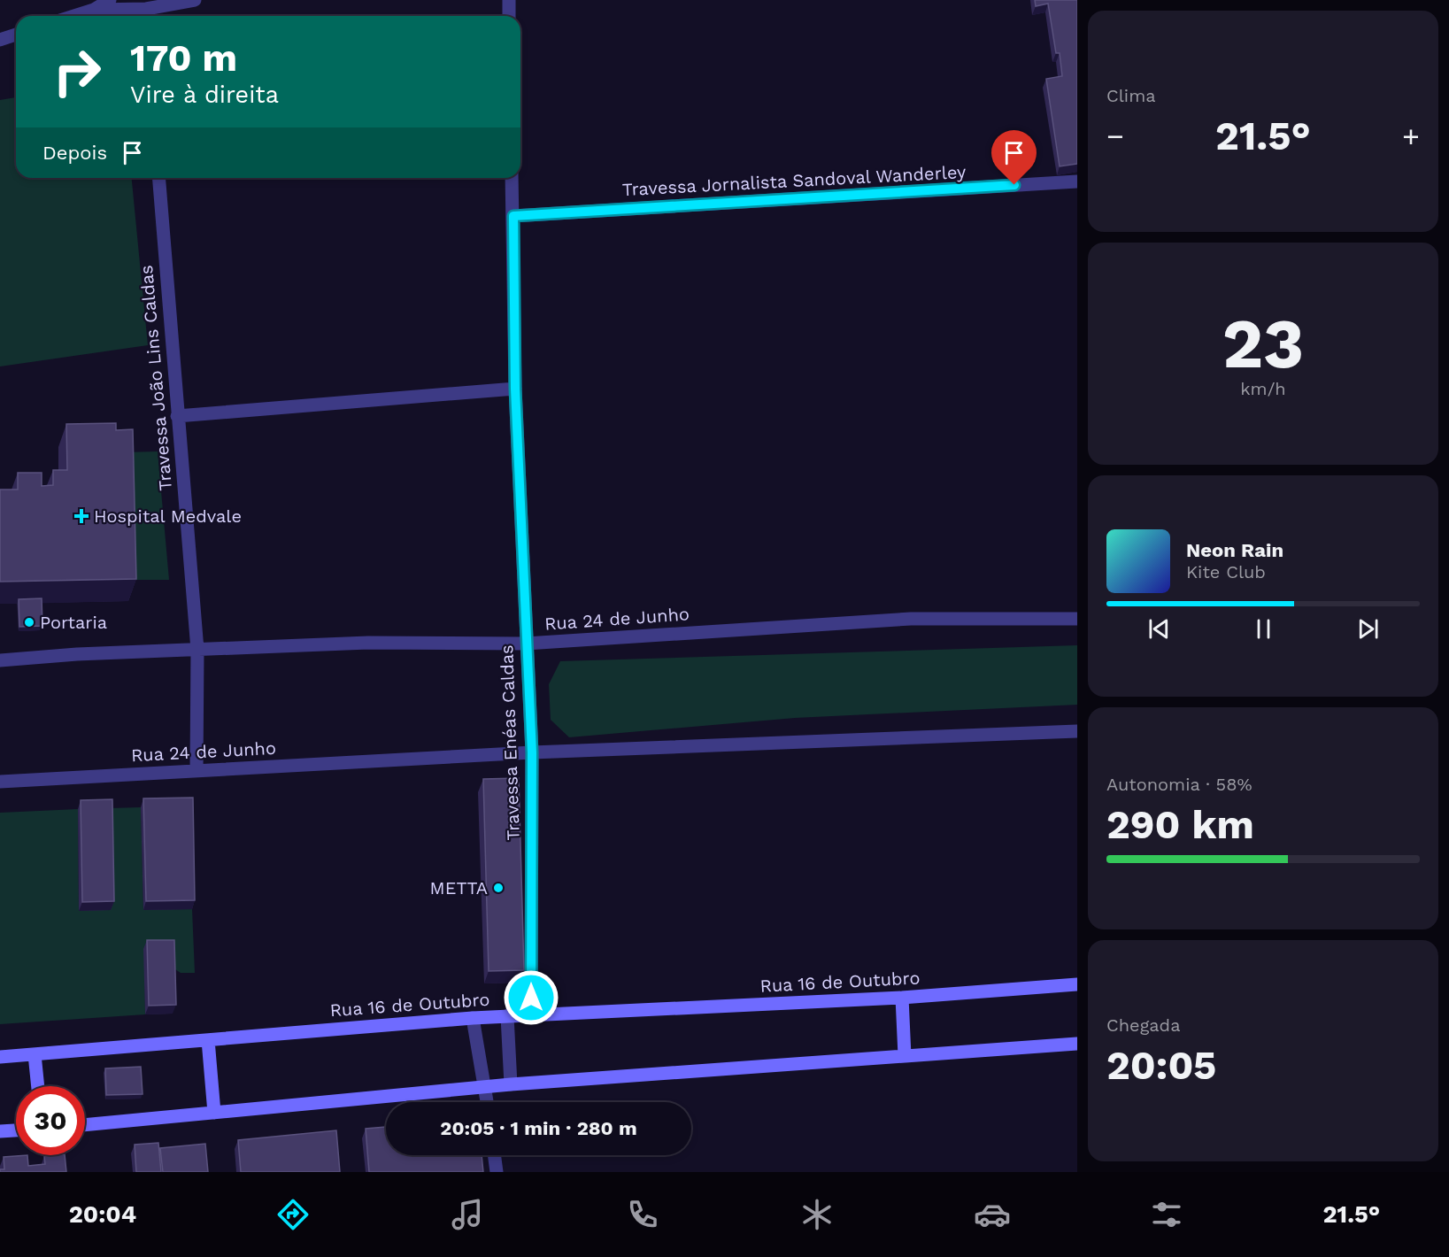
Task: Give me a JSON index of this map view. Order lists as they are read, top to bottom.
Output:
{
  "streets": {
    "street": [
      "Travessa Jornalista Sandoval Wanderley",
      "Travessa João Lins Caldas",
      "Rua 24 de Junho",
      "Travessa Enéas Caldas",
      "Rua 16 de Outubro"
    ]
  },
  "crossings": [
    ["Travessa Jornalista Sandoval Wanderley", "Travessa Enéas Caldas"],
    ["Travessa João Lins Caldas", "Rua 24 de Junho"],
    ["Rua 24 de Junho", "Travessa Enéas Caldas"],
    ["Travessa Enéas Caldas", "Rua 16 de Outubro"]
  ],
  "places": {
    "health": ["Hospital Medvale"],
    "other": ["Portaria", "METTA"]
  },
  "page": {
    "tile": [
      "Clima",
      ["23", "km/h"],
      ["Autonomia · 58%", "290 km"],
      ["Chegada", "20:05"]
    ],
    "turn": ["170 m", "Vire à direita"],
    "heat": ["−", "21.5°", "+"],
    "then": "Depois",
    "song": ["Neon Rain", "Kite Club"],
    "limit": "30",
    "trip": "20:05 · 1 min · 280 m",
    "tabs": ["20:04", "21.5°"]
  }
}
